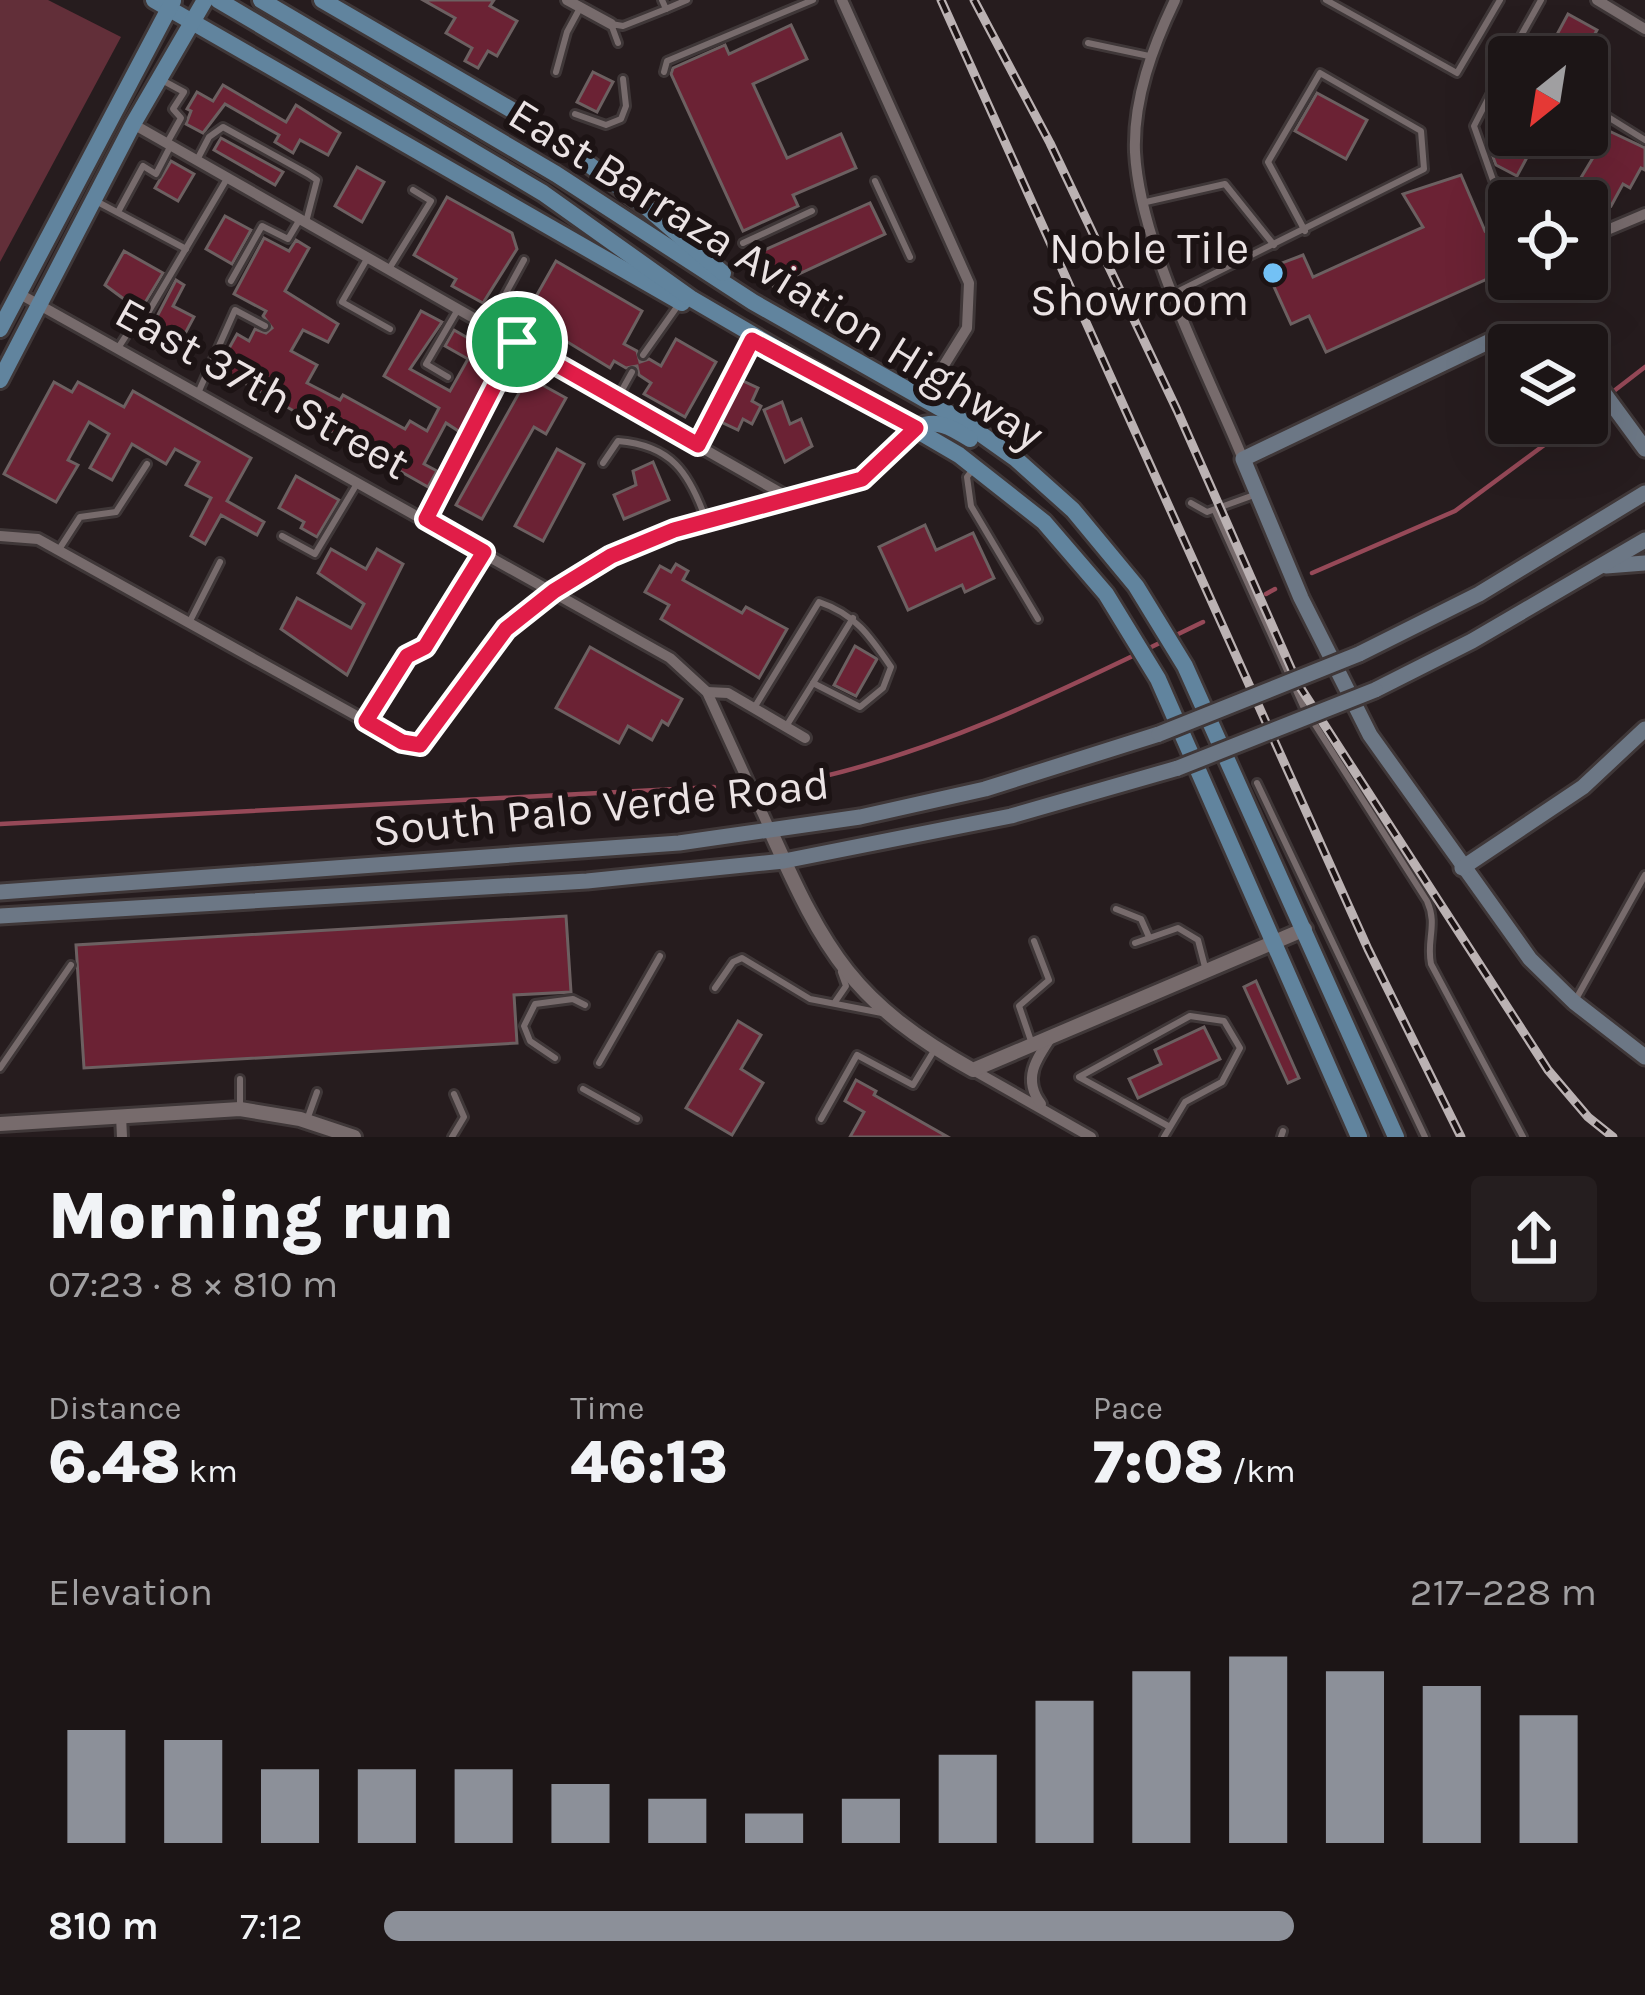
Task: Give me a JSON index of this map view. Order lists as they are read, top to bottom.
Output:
{
  "streets": {
    "main road": ["East Barraza Aviation Highway", "South Palo Verde Road"],
    "street": ["East 37th Street"]
  },
  "crossings": [
    ["East 37th Street", "South Palo Verde Road"]
  ],
  "places": ["Noble Tile Showroom"],
  "north": "bottom left",
  "page": {
    "heading": ["Morning run", "07:23 · 8 × 810 m"],
    "stats": [
      ["Distance", "6.48 km"],
      ["Time", "46:13"],
      ["Pace", "7:08 /km"]
    ],
    "chart": ["Elevation", "217–228 m"],
    "list": [
      {
        "name": "810 m",
        "note": "7:12"
      }
    ]
  }
}
